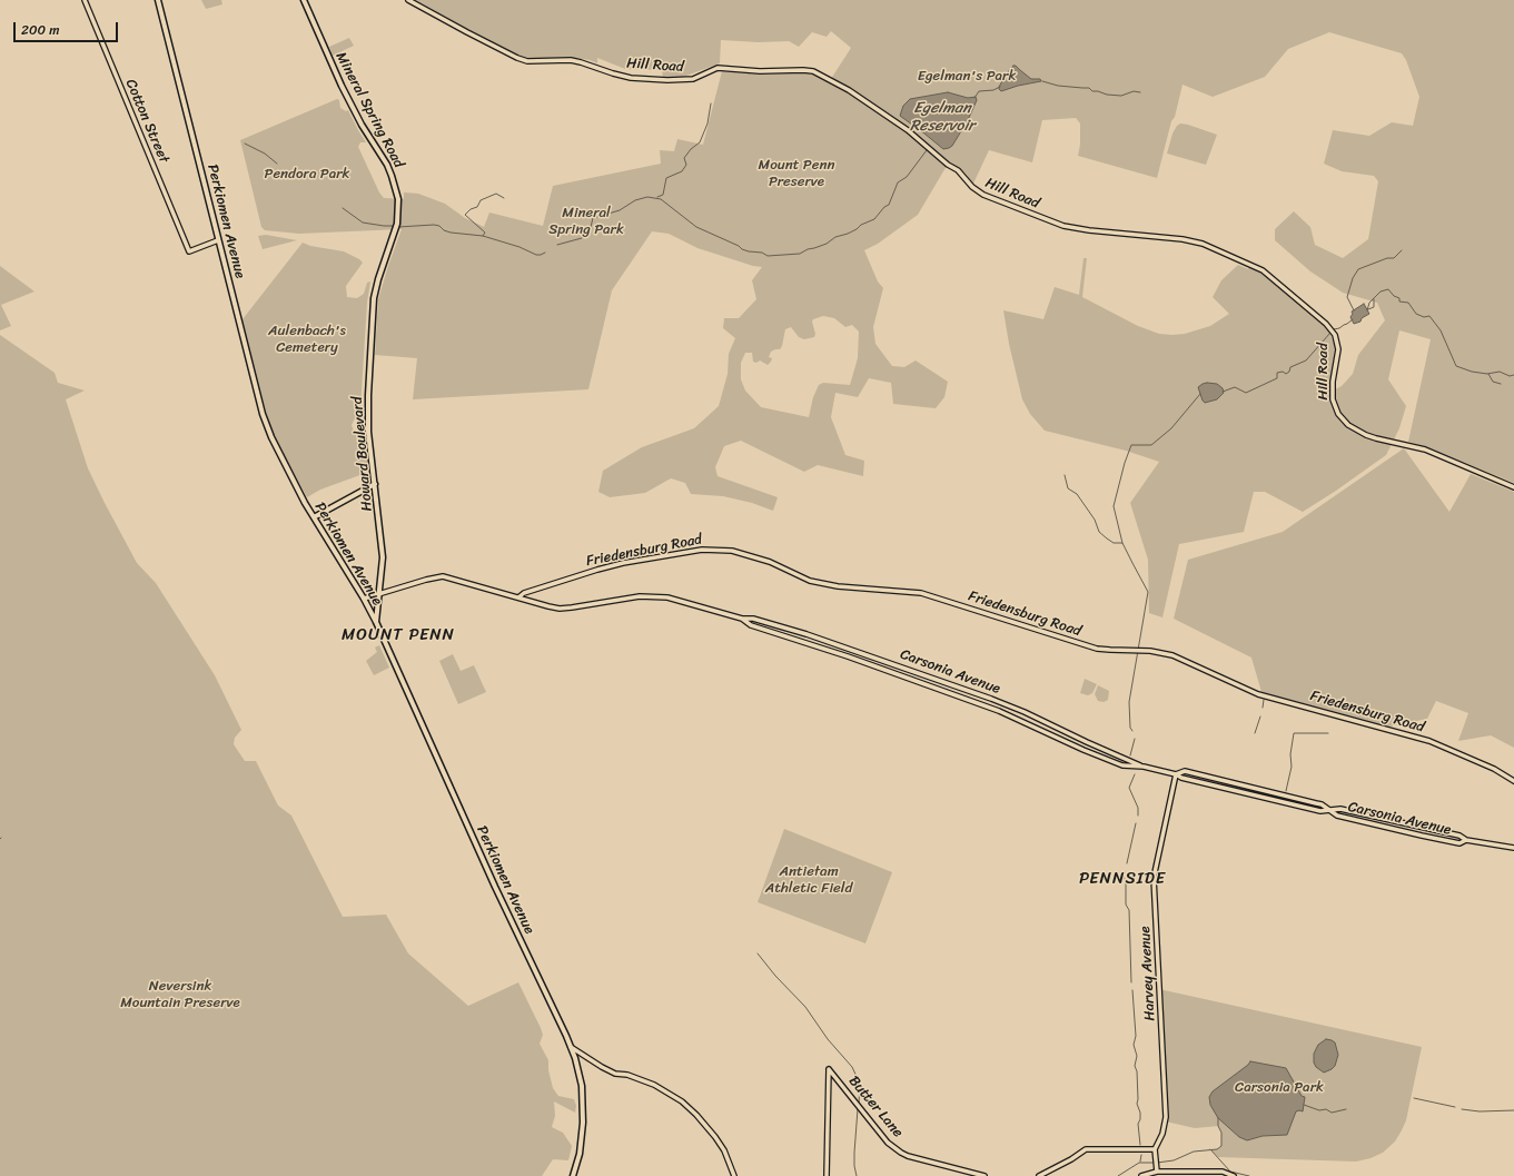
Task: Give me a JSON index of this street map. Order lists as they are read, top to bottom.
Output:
{
  "streets": {
    "main road": ["Mineral Spring Road", "Perkiomen Avenue", "Howard Boulevard"],
    "street": [
      "Hill Road",
      "Cotton Street",
      "Friedensburg Road",
      "Carsonia Avenue",
      "Harvey Avenue",
      "Butter Lane"
    ]
  },
  "crossings": [
    ["Mineral Spring Road", "Howard Boulevard"],
    ["Cotton Street", "Perkiomen Avenue"],
    ["Perkiomen Avenue", "Howard Boulevard"],
    ["Perkiomen Avenue", "Carsonia Avenue"],
    ["Howard Boulevard", "Carsonia Avenue"],
    ["Friedensburg Road", "Carsonia Avenue"],
    ["Carsonia Avenue", "Harvey Avenue"]
  ],
  "districts": ["MOUNT PENN", "PENNSIDE"],
  "water": ["Egelman Reservoir"],
  "parks": [
    "Egelman's Park",
    "Mount Penn Preserve",
    "Pendora Park",
    "Mineral Spring Park",
    "Aulenbach's Cemetery",
    "Antietam Athletic Field",
    "Neversink Mountain Preserve",
    "Carsonia Park"
  ],
  "scale_bar": "200 m"
}
